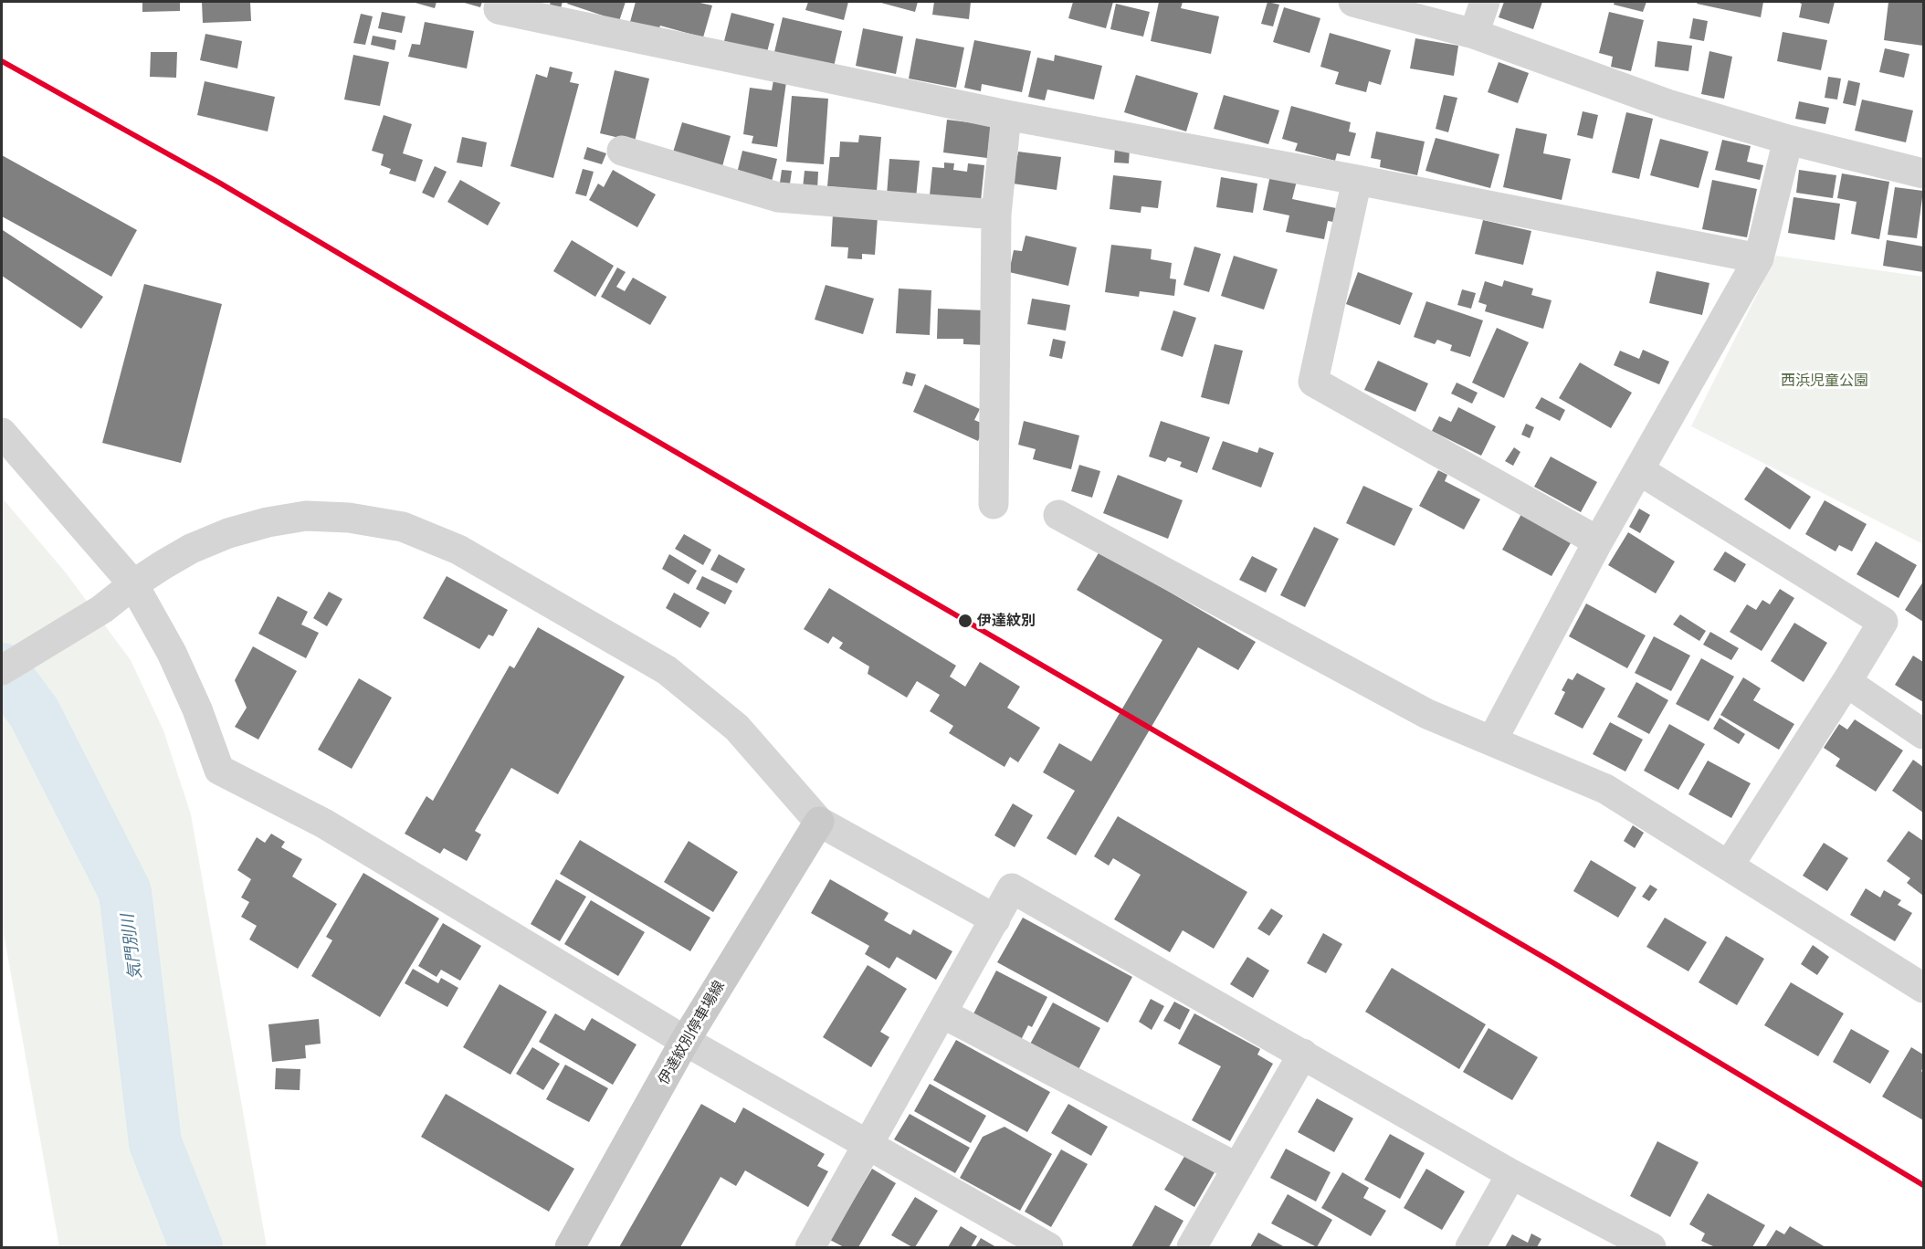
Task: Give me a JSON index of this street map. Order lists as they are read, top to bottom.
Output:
{
  "streets": {
    "main road": ["伊達紋別停車場線"]
  },
  "water": ["気門別川"],
  "parks": ["西浜児童公園"],
  "places": ["伊達紋別"]
}
